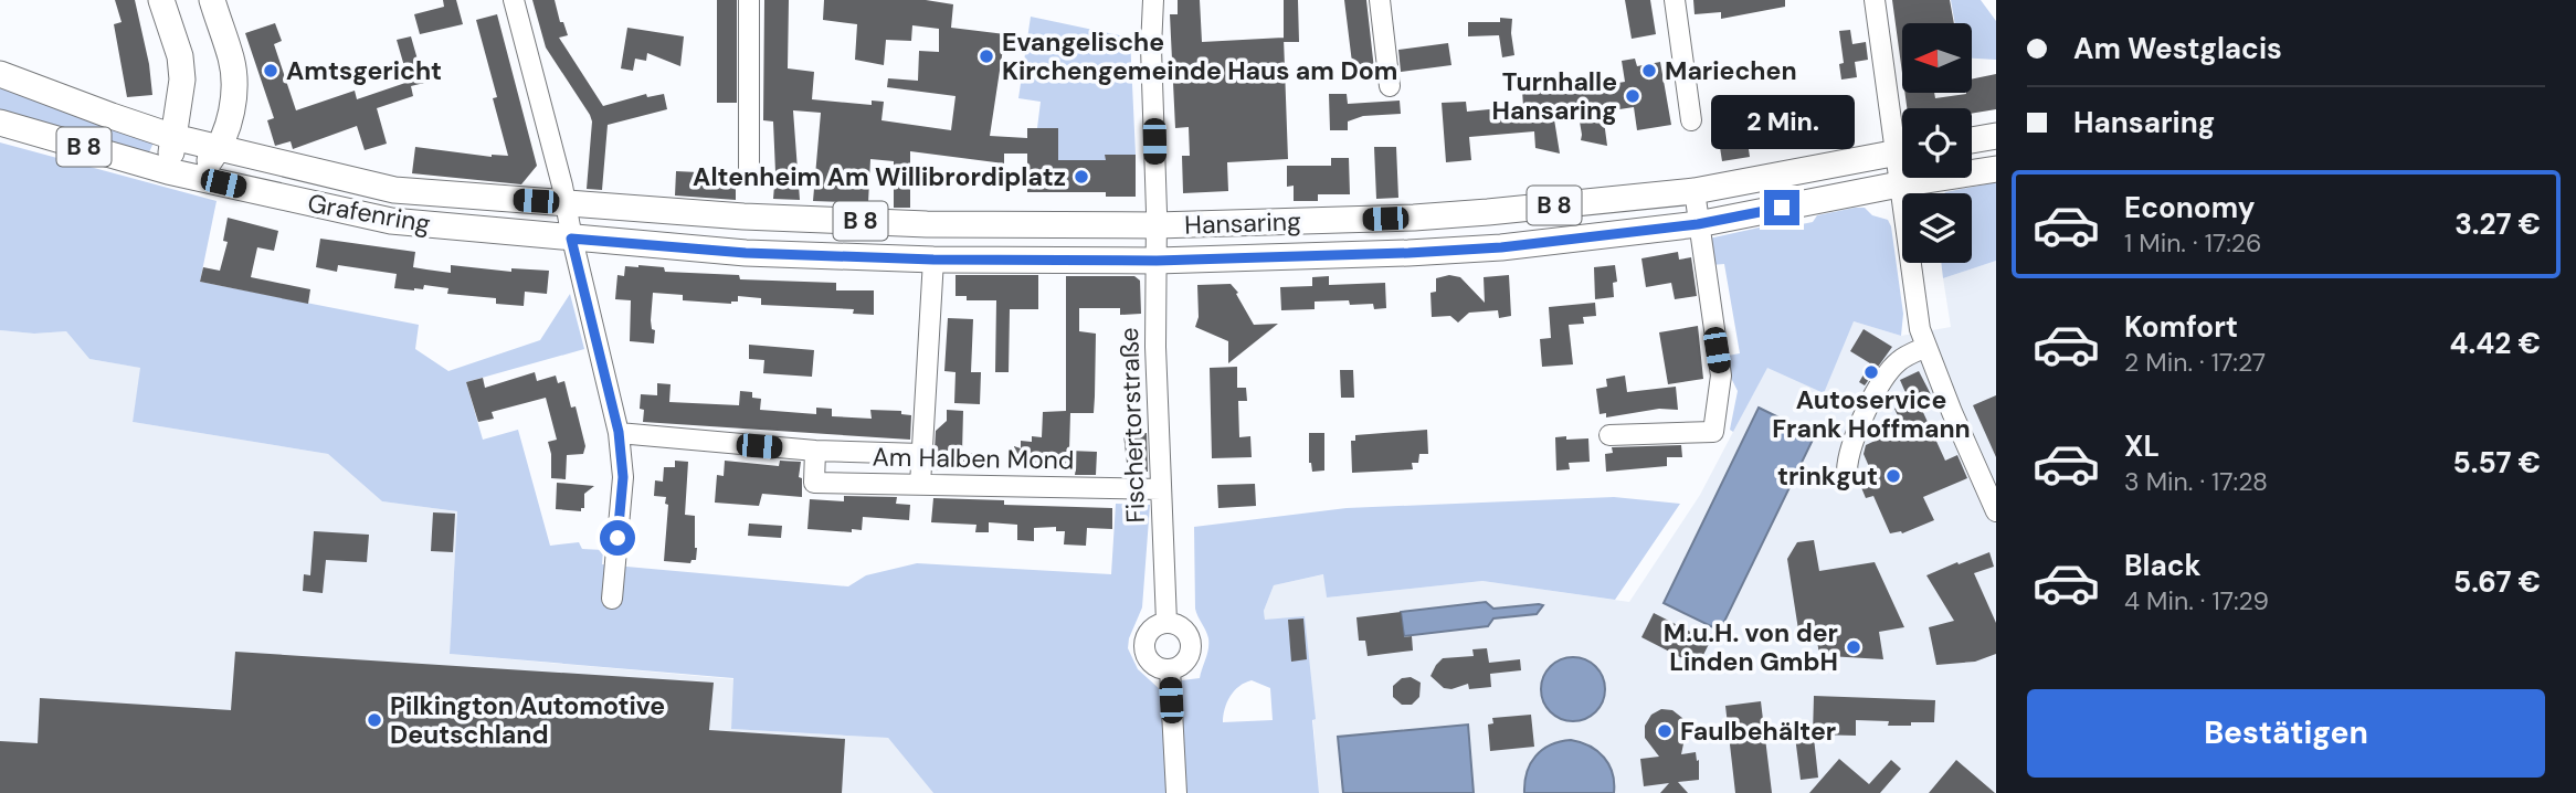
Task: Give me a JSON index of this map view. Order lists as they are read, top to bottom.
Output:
{
  "streets": {
    "main road": ["B 8", "Grafenring", "Hansaring"],
    "street": ["Fischertorstraße", "Am Halben Mond"]
  },
  "crossings": [
    ["B 8", "Grafenring"],
    ["Grafenring", "Hansaring"],
    ["Hansaring", "Fischertorstraße"],
    ["Fischertorstraße", "Am Halben Mond"]
  ],
  "places": [
    "Evangelische Kirchengemeinde Haus am Dom",
    "Amtsgericht",
    "Mariechen",
    "Turnhalle Hansaring",
    "Altenheim Am Willibrordiplatz",
    "Autoservice Frank Hoffmann",
    "trinkgut",
    "M.u.H. von der Linden GmbH",
    "Pilkington Automotive Deutschland",
    "Faulbehälter"
  ],
  "north": "left",
  "page": {
    "banner": ["Am Westglacis", "Hansaring"],
    "bubble": "2 Min.",
    "list": [
      {
        "name": "Economy",
        "note": "1 Min. · 17:26",
        "value": "3.27 €"
      },
      {
        "name": "Komfort",
        "note": "2 Min. · 17:27",
        "value": "4.42 €"
      },
      {
        "name": "XL",
        "note": "3 Min. · 17:28",
        "value": "5.57 €"
      },
      {
        "name": "Black",
        "note": "4 Min. · 17:29",
        "value": "5.67 €"
      }
    ],
    "buttons": "Bestätigen"
  }
}
